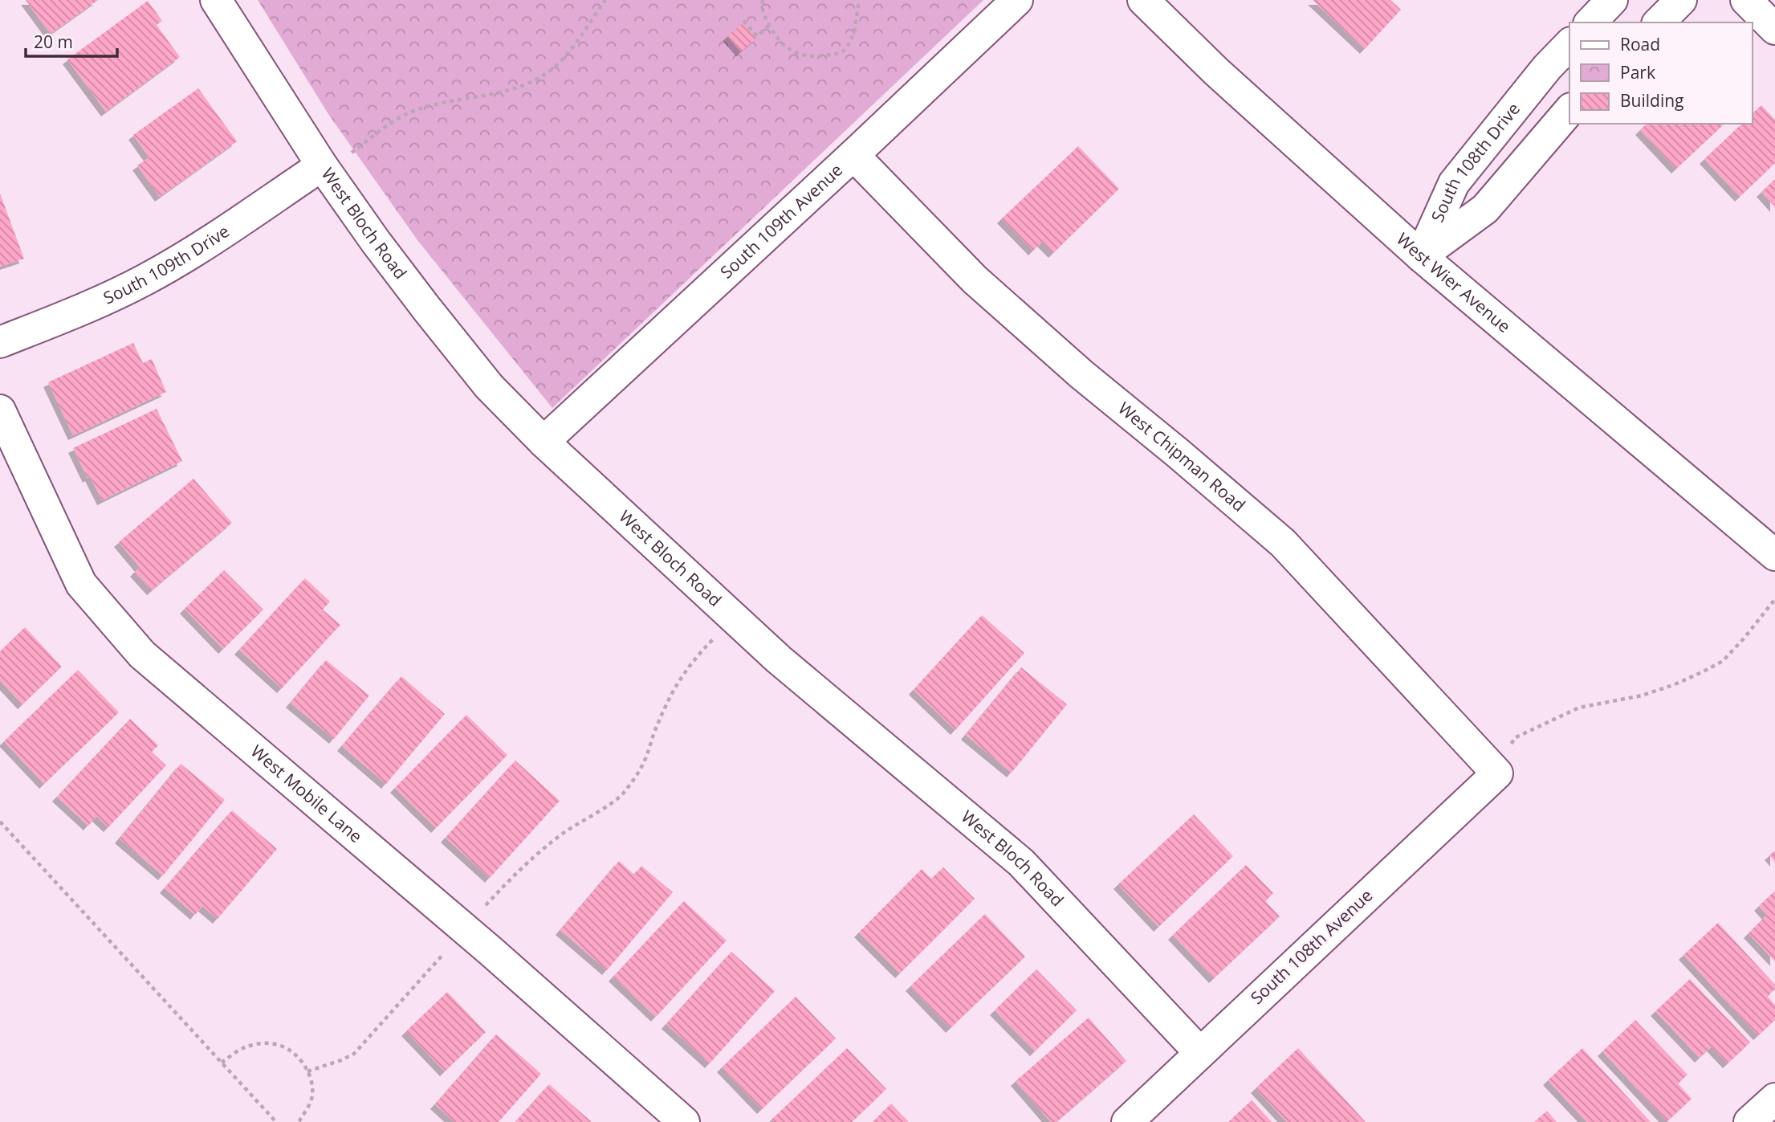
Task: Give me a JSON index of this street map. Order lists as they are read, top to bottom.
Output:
{
  "streets": {
    "street": [
      "South 108th Drive",
      "South 109th Avenue",
      "West Bloch Road",
      "South 109th Drive",
      "West Wier Avenue",
      "West Chipman Road",
      "West Mobile Lane",
      "South 108th Avenue"
    ]
  },
  "crossings": [
    ["South 108th Drive", "West Wier Avenue"],
    ["South 109th Avenue", "West Bloch Road"],
    ["South 109th Avenue", "West Chipman Road"],
    ["West Bloch Road", "South 109th Drive"],
    ["West Bloch Road", "South 108th Avenue"],
    ["West Chipman Road", "South 108th Avenue"]
  ],
  "legend": ["Road", "Park", "Building"],
  "scale_bar": "20 m"
}
